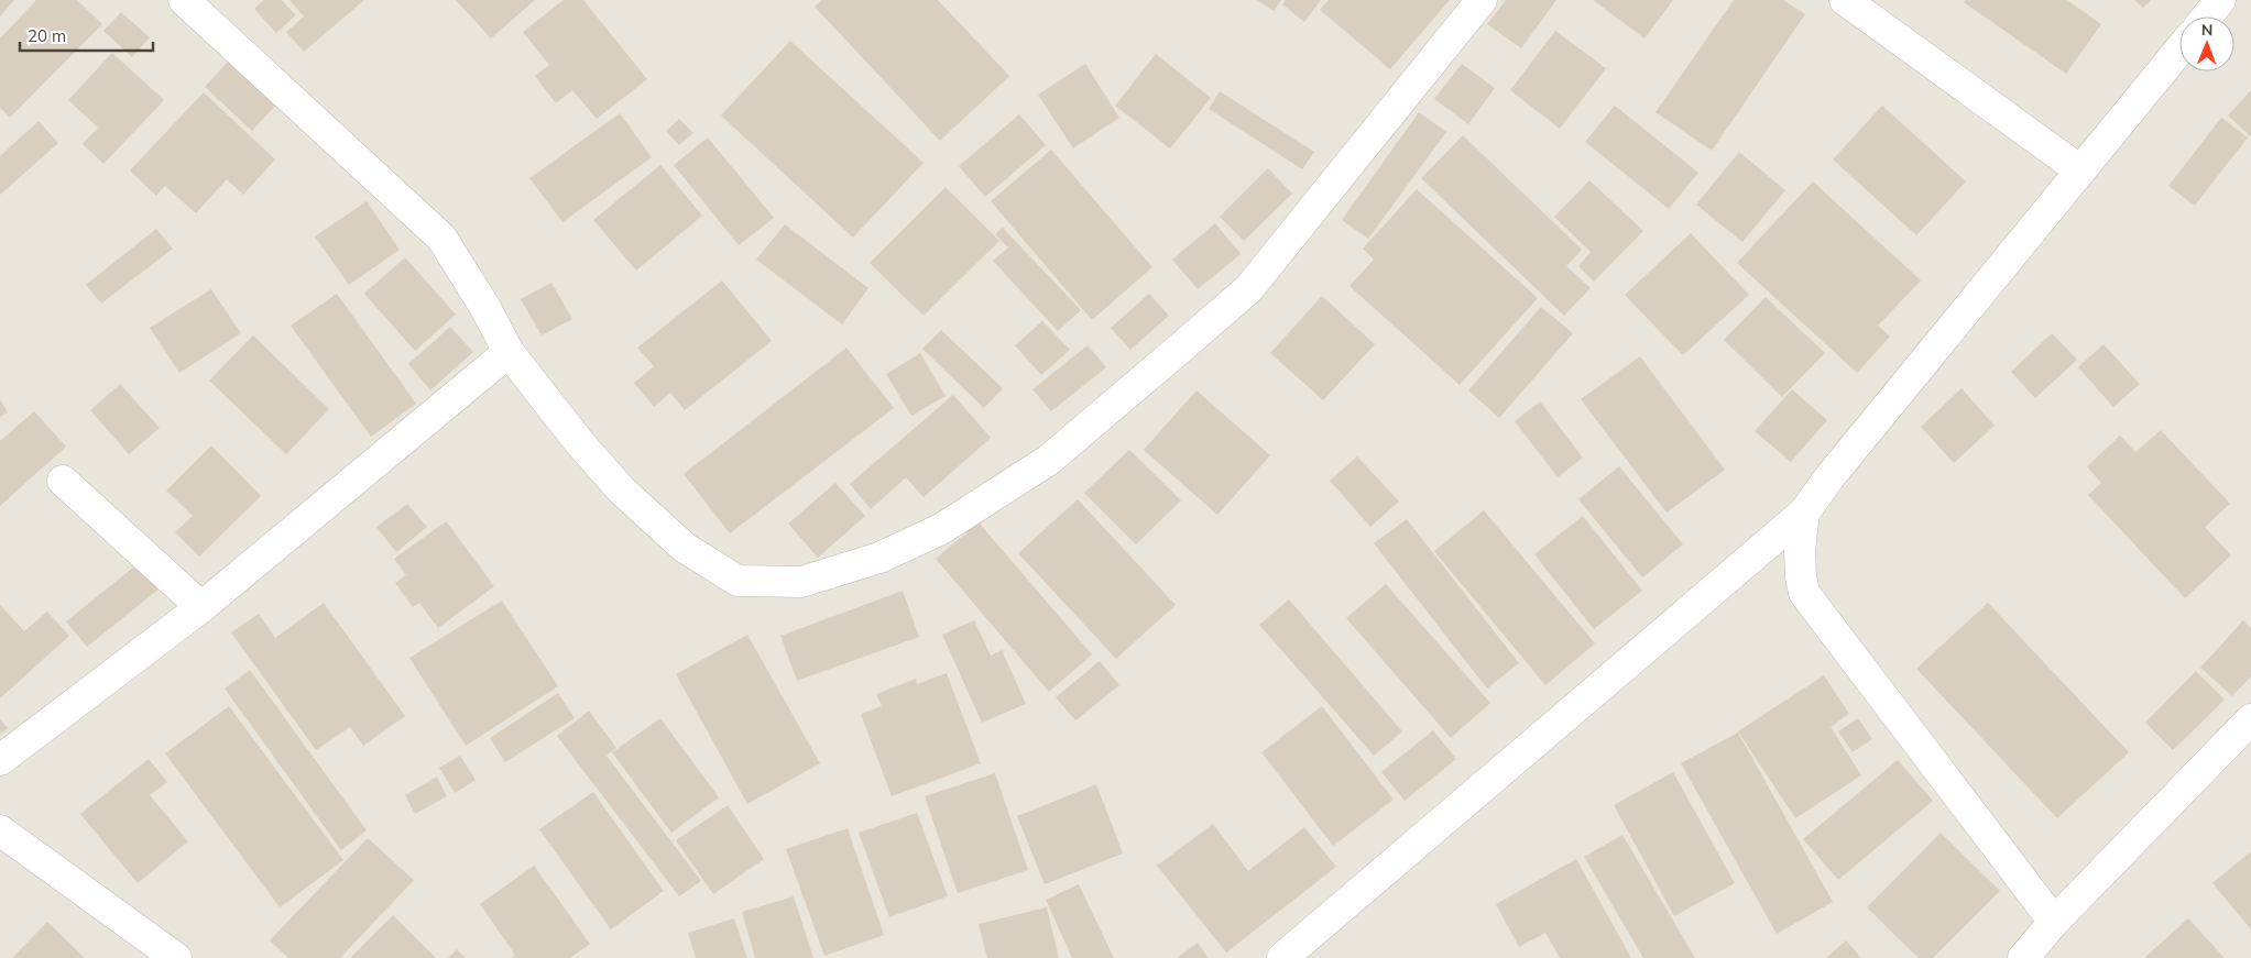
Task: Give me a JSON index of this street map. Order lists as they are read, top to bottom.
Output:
{
  "scale_bar": "20 m",
  "north": "top"
}
